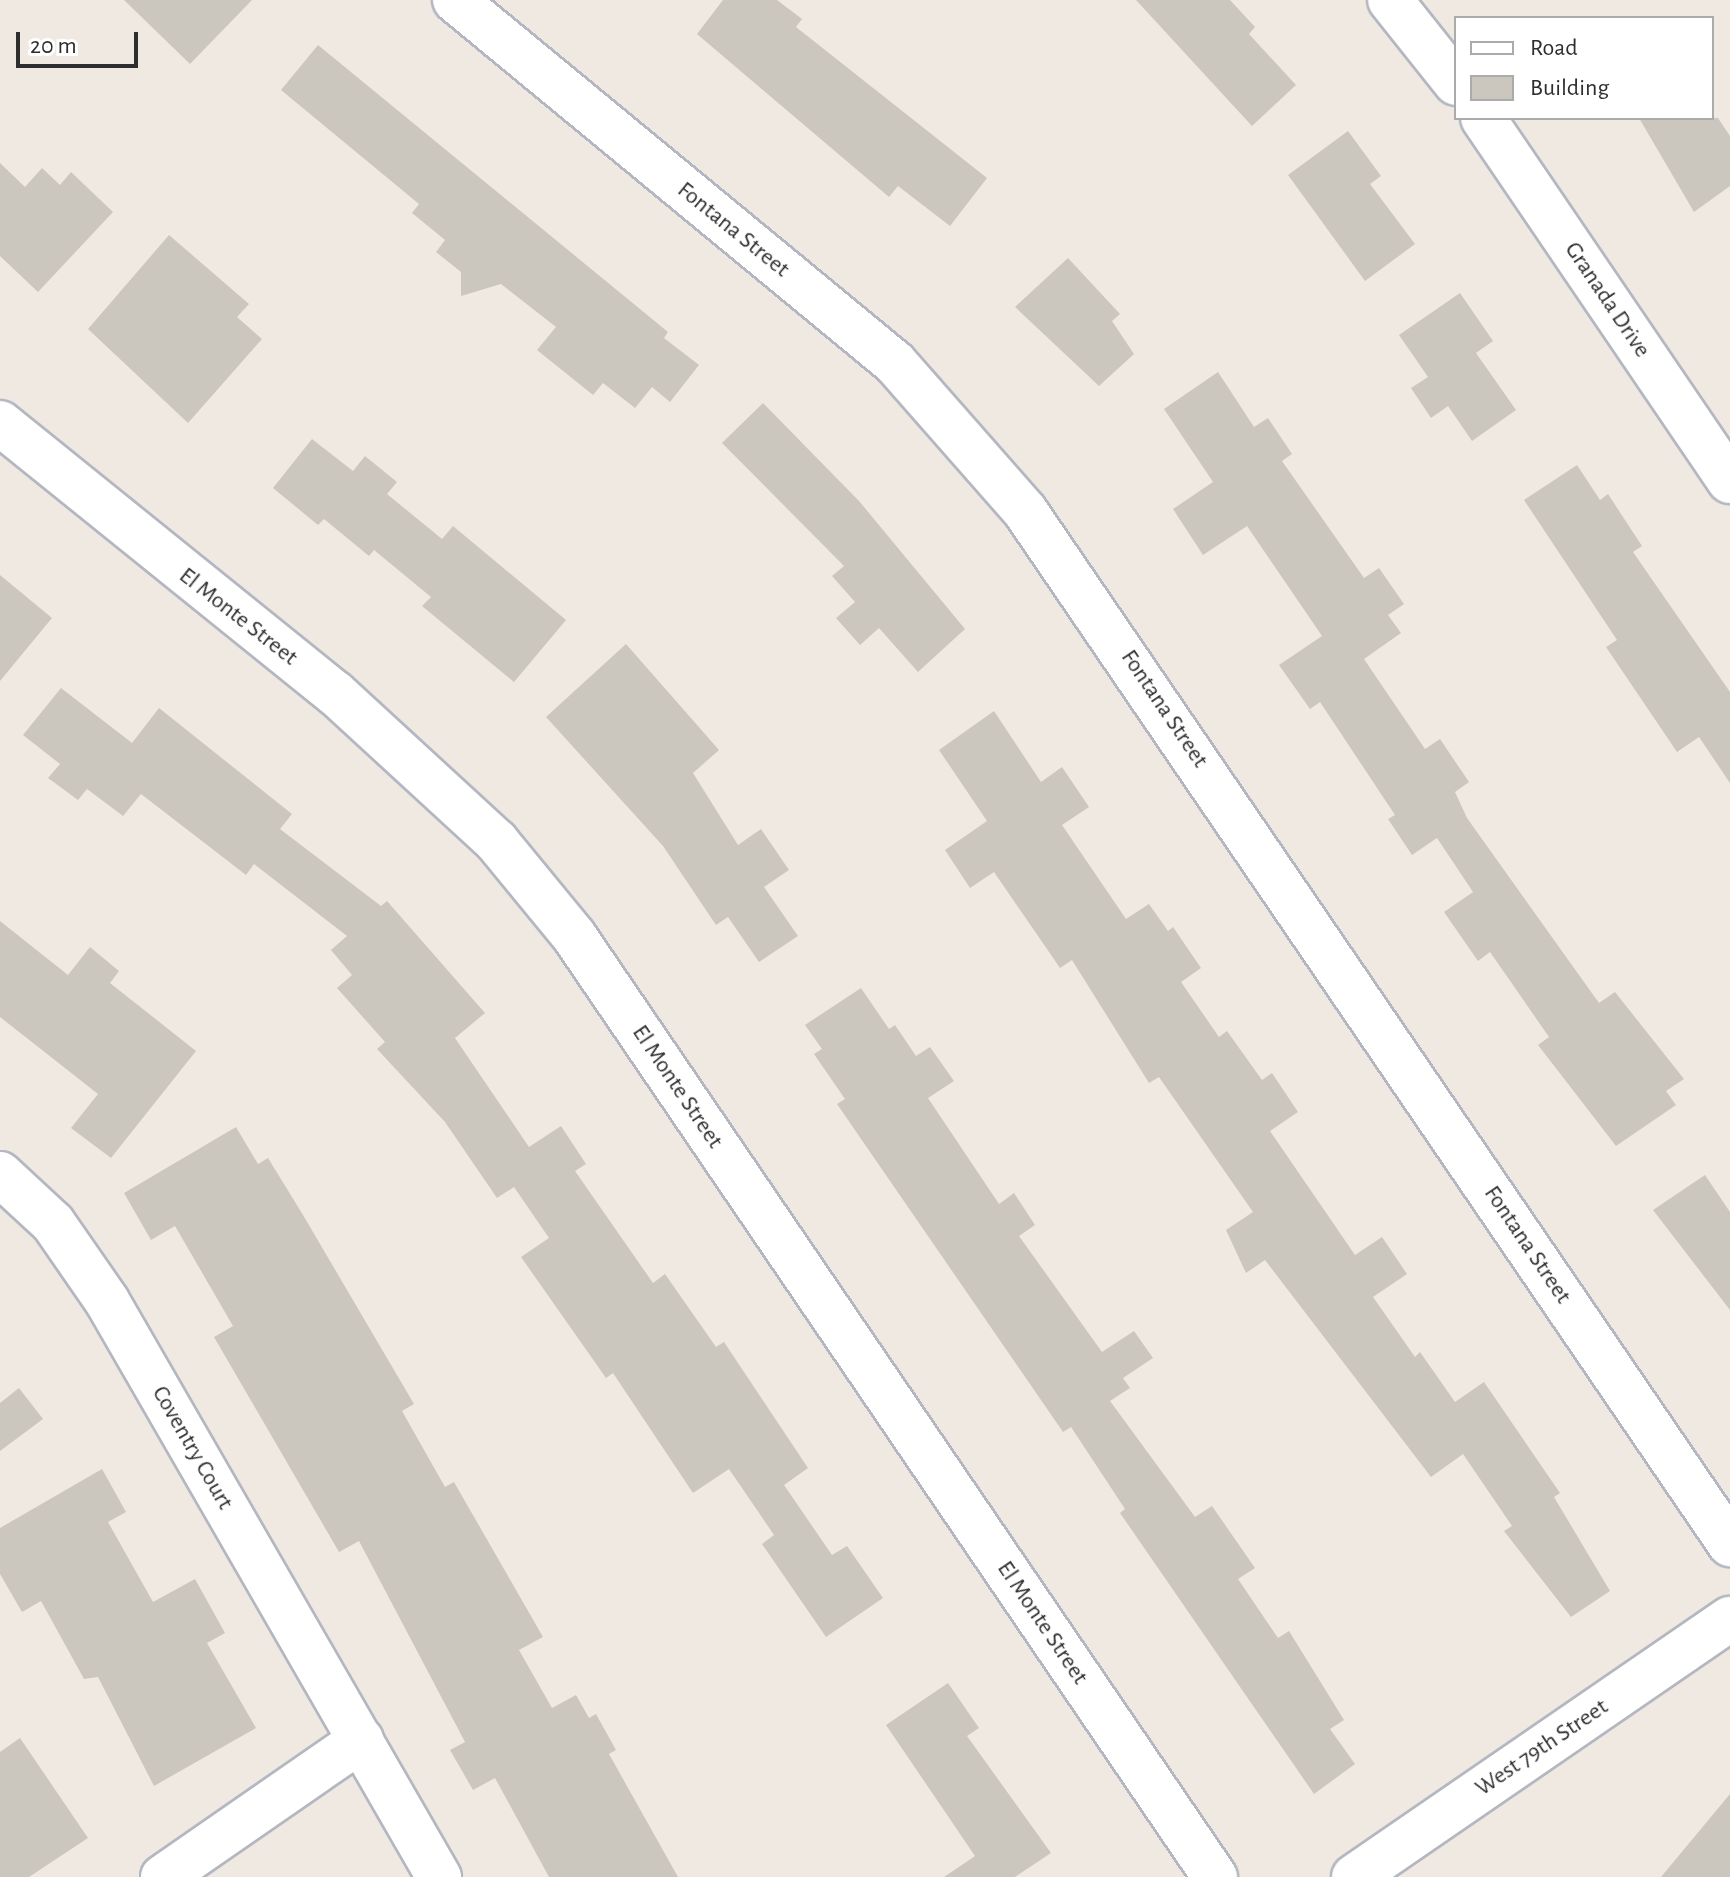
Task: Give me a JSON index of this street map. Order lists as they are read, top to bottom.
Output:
{
  "streets": {
    "street": [
      "Fontana Street",
      "Granada Drive",
      "El Monte Street",
      "Coventry Court",
      "West 79th Street"
    ]
  },
  "legend": ["Road", "Building"],
  "scale_bar": "20 m"
}
